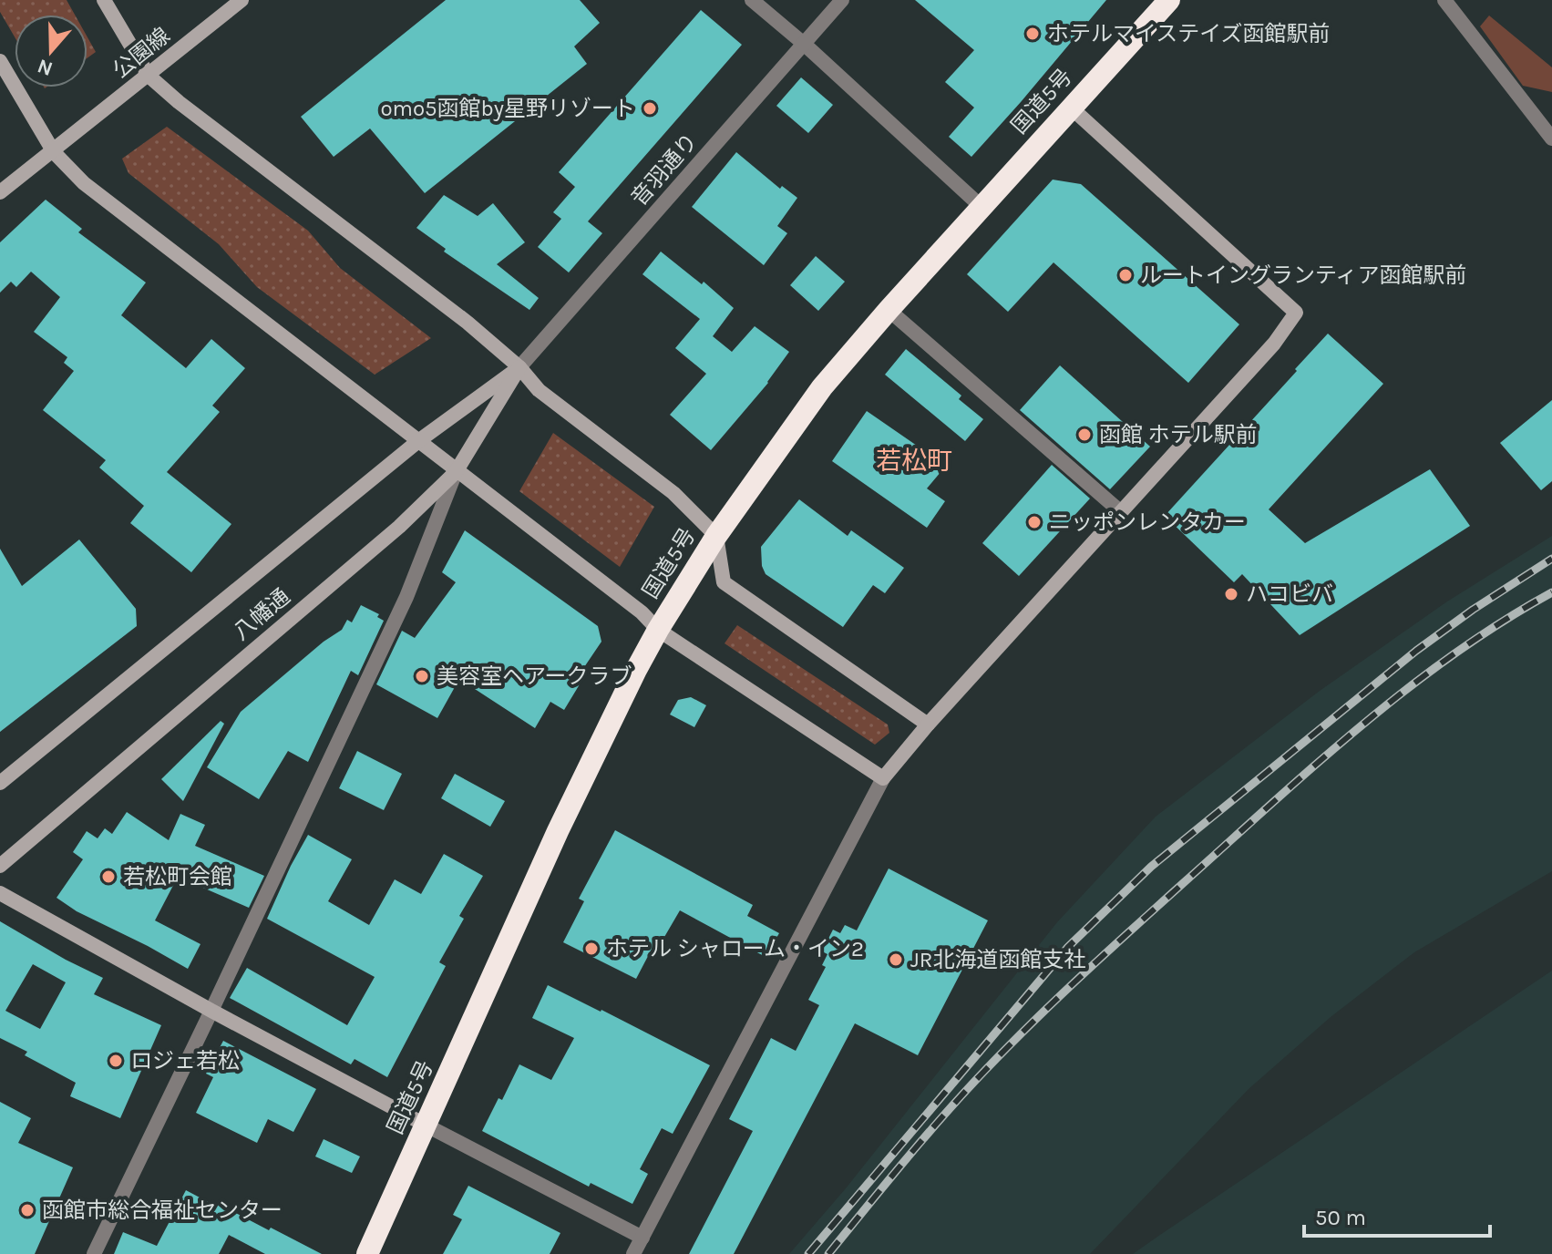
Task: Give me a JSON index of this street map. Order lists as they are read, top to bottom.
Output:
{
  "streets": {
    "highway": ["国道5号"],
    "street": ["公園線", "音羽通り", "八幡通"]
  },
  "crossings": [
    ["音羽通り", "八幡通"]
  ],
  "districts": ["若松町"],
  "places": [
    "ホテルマイステイズ函館駅前",
    "omo5函館by星野リゾート",
    "ルートイングランティア函館駅前",
    "函館 ホテル駅前",
    "ニッポンレンタカー",
    "ハコビバ",
    "美容室ヘアークラブ",
    "若松町会館",
    "ホテル シャローム・イン2",
    "JR北海道函館支社",
    "ロジェ若松",
    "函館市総合福祉センター"
  ],
  "scale_bar": "50 m",
  "north": "bottom"
}
